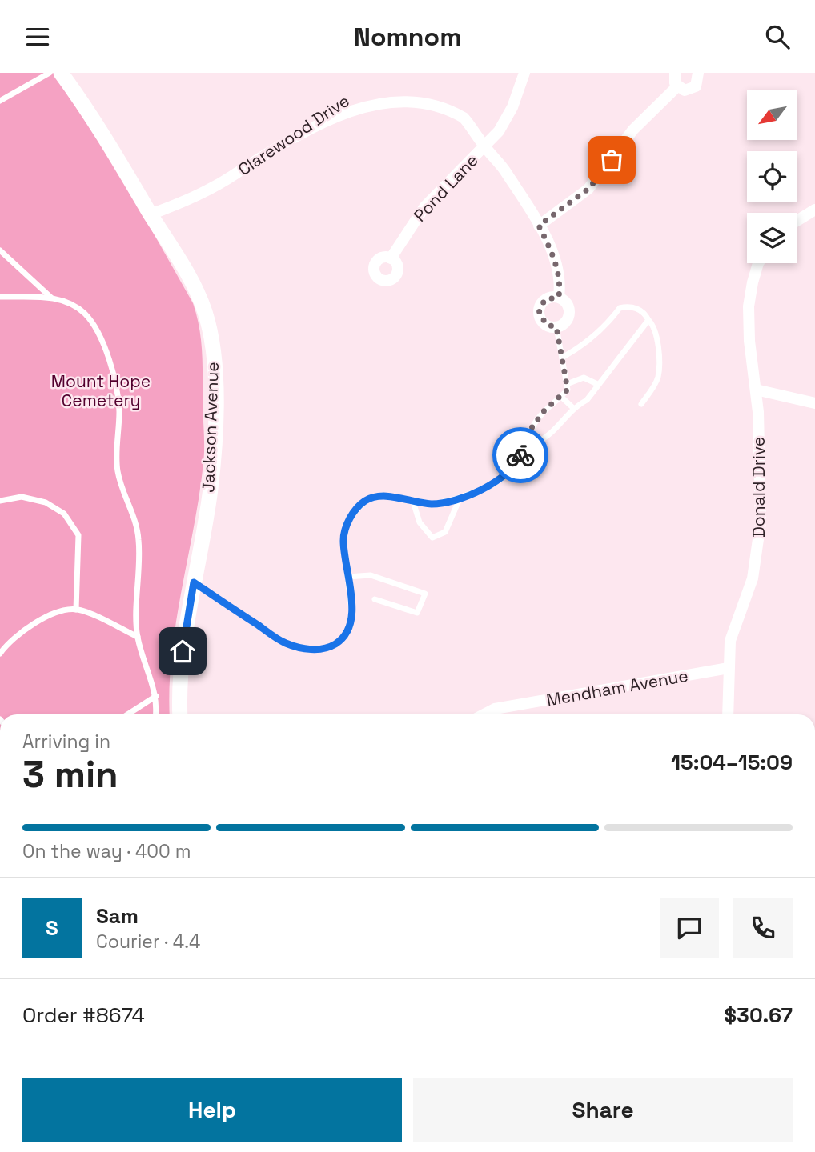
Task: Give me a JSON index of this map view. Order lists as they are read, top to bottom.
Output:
{
  "streets": {
    "main road": ["Jackson Avenue"],
    "street": [
      "Clarewood Drive",
      "Pond Lane",
      "Donald Drive",
      "Mendham Avenue"
    ]
  },
  "crossings": [
    ["Clarewood Drive", "Jackson Avenue"],
    ["Donald Drive", "Mendham Avenue"]
  ],
  "parks": ["Mount Hope Cemetery"],
  "north": "bottom left",
  "page": {
    "header": "Nomnom",
    "heading": ["3 min", "Arriving in", "15:04–15:09"],
    "panel": [
      "Sam",
      "Courier · 4.4",
      "Order #8674",
      "$30.67"
    ],
    "bar": "On the way · 400 m",
    "round": "S",
    "buttons": ["Help", "Share"]
  }
}
